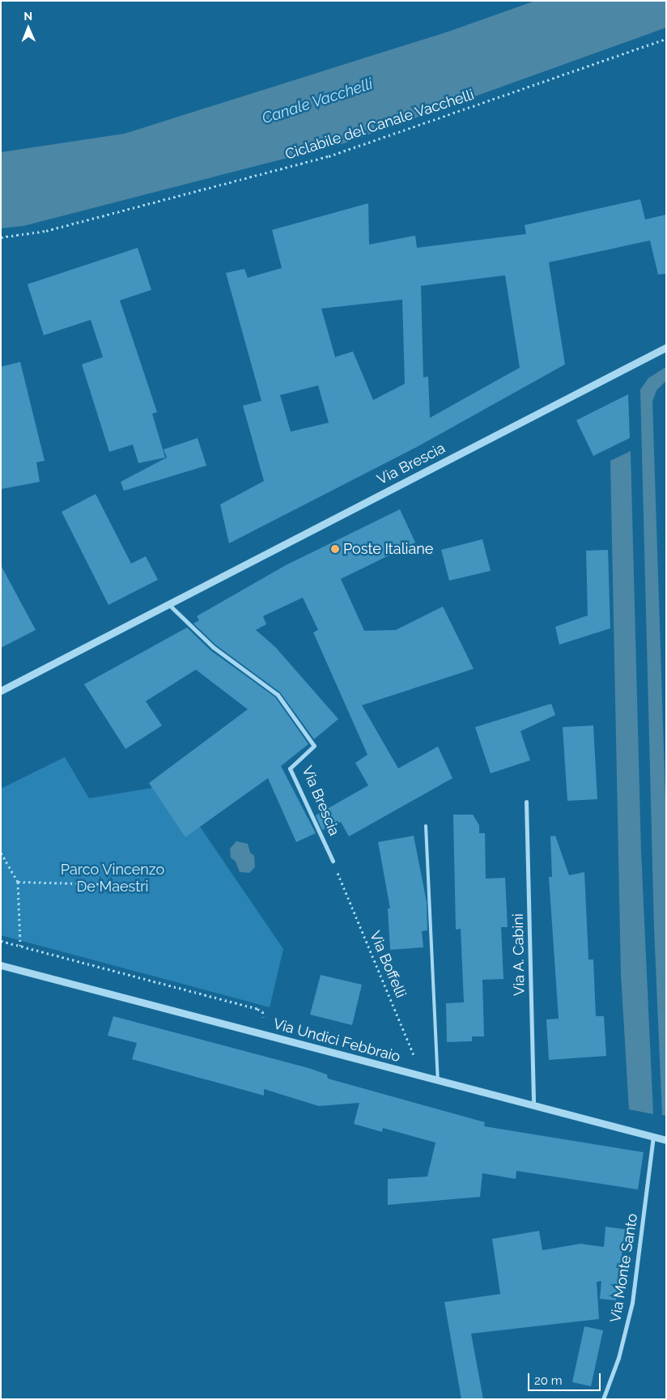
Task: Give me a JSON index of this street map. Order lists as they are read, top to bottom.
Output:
{
  "streets": {
    "street": [
      "Via Brescia",
      "Via A. Cabini",
      "Via Undici Febbraio",
      "Via Monte Santo"
    ],
    "path": ["Ciclabile del Canale Vacchelli", "Via Boffelli"]
  },
  "crossings": [
    ["Via Brescia", "Via Boffelli"],
    ["Via A. Cabini", "Via Undici Febbraio"],
    ["Via Undici Febbraio", "Via Monte Santo"]
  ],
  "water": ["Canale Vacchelli"],
  "parks": ["Parco Vincenzo De Maestri"],
  "places": ["Poste Italiane"],
  "scale_bar": "20 m",
  "north": "top"
}
